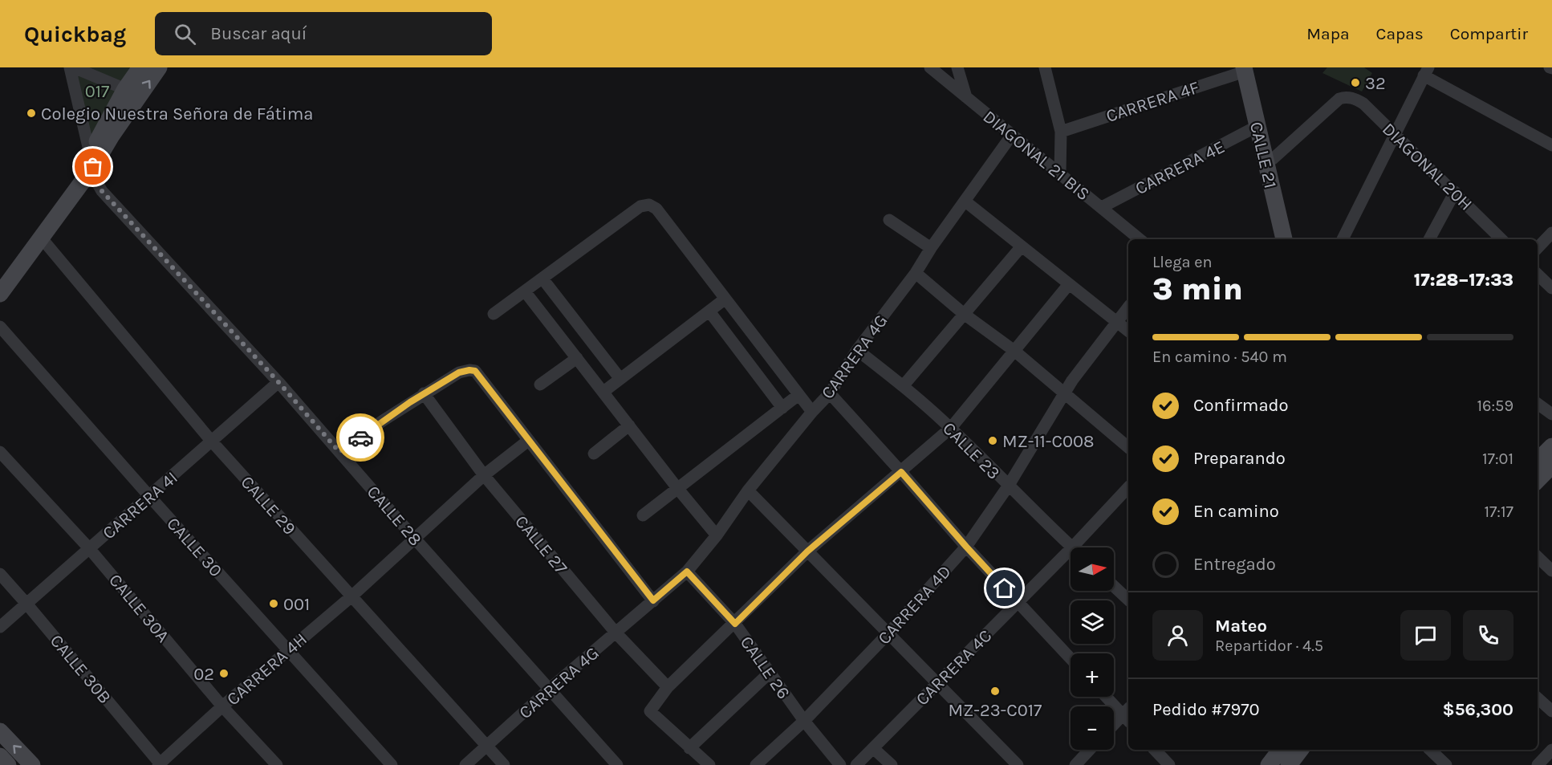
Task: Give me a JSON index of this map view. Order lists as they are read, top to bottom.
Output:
{
  "streets": {
    "street": [
      "CARRERA 4F",
      "DIAGONAL 21 BIS",
      "CALLE 21",
      "DIAGONAL 20H",
      "CARRERA 4E",
      "CARRERA 4G",
      "CALLE 23",
      "CARRERA 4I",
      "CALLE 29",
      "CALLE 28",
      "CALLE 27",
      "CALLE 30",
      "CARRERA 4D",
      "CALLE 30A",
      "CALLE 26",
      "CARRERA 4C",
      "CALLE 30B",
      "CARRERA 4H"
    ]
  },
  "crossings": [
    ["CARRERA 4F", "CALLE 21"],
    ["DIAGONAL 21 BIS", "CARRERA 4E"],
    ["DIAGONAL 21 BIS", "CARRERA 4G"],
    ["CALLE 21", "DIAGONAL 20H"],
    ["CALLE 21", "CARRERA 4E"],
    ["CARRERA 4G", "CALLE 23"],
    ["CARRERA 4G", "CALLE 29"],
    ["CARRERA 4G", "CALLE 28"],
    ["CARRERA 4G", "CALLE 27"],
    ["CARRERA 4G", "CALLE 26"],
    ["CALLE 23", "CARRERA 4D"],
    ["CARRERA 4I", "CALLE 29"],
    ["CARRERA 4I", "CALLE 28"],
    ["CARRERA 4I", "CALLE 30"],
    ["CARRERA 4I", "CALLE 30A"],
    ["CARRERA 4I", "CALLE 30B"],
    ["CALLE 29", "CARRERA 4H"],
    ["CALLE 28", "CARRERA 4H"],
    ["CALLE 27", "CARRERA 4H"],
    ["CALLE 30", "CARRERA 4H"],
    ["CARRERA 4D", "CALLE 26"],
    ["CALLE 30A", "CARRERA 4H"],
    ["CALLE 30B", "CARRERA 4H"]
  ],
  "parks": ["017"],
  "places": [
    "32",
    "Colegio Nuestra Señora de Fátima",
    "MZ-11-C008",
    "001",
    "02",
    "MZ-23-C017"
  ],
  "north": "right",
  "page": {
    "header": "Quickbag",
    "search": "Buscar aquí",
    "nav": ["Mapa", "Capas", "Compartir"],
    "heading": ["3 min", "Llega en", "17:28–17:33"],
    "panel": [
      "Mateo",
      "Repartidor · 4.5",
      "Pedido #7970",
      "$56,300"
    ],
    "bar": "En camino · 540 m",
    "list": [
      ["Confirmado", "16:59"],
      ["Preparando", "17:01"],
      ["En camino", "17:17"],
      "Entregado"
    ],
    "map_buttons": ["+", "−"]
  }
}
